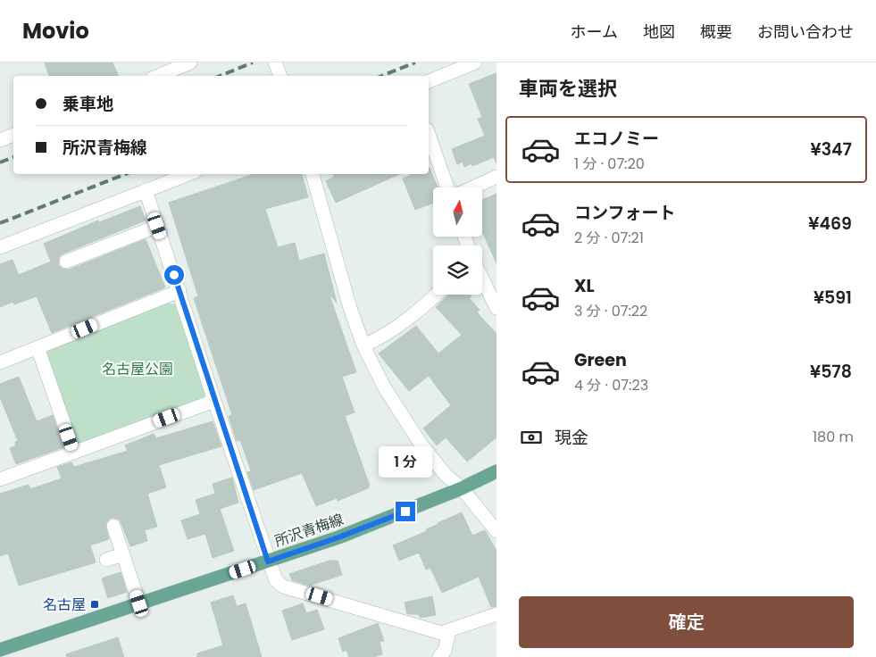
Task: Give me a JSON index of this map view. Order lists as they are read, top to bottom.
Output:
{
  "streets": {
    "main road": ["所沢青梅線"]
  },
  "parks": ["名古屋公園"],
  "places": {
    "transit": ["名古屋"]
  },
  "north": "top",
  "page": {
    "header": "Movio",
    "nav": [
      "ホーム",
      "地図",
      "概要",
      "お問い合わせ"
    ],
    "heading": "車両を選択",
    "banner": ["乗車地", "所沢青梅線"],
    "list": [
      {
        "name": "エコノミー",
        "note": "1 分 · 07:20",
        "value": "¥347"
      },
      {
        "name": "コンフォート",
        "note": "2 分 · 07:21",
        "value": "¥469"
      },
      {
        "name": "XL",
        "note": "3 分 · 07:22",
        "value": "¥591"
      },
      {
        "name": "Green",
        "note": "4 分 · 07:23",
        "value": "¥578"
      }
    ],
    "pay": ["現金", "180 m"],
    "bubble": "1 分",
    "buttons": "確定"
  }
}
